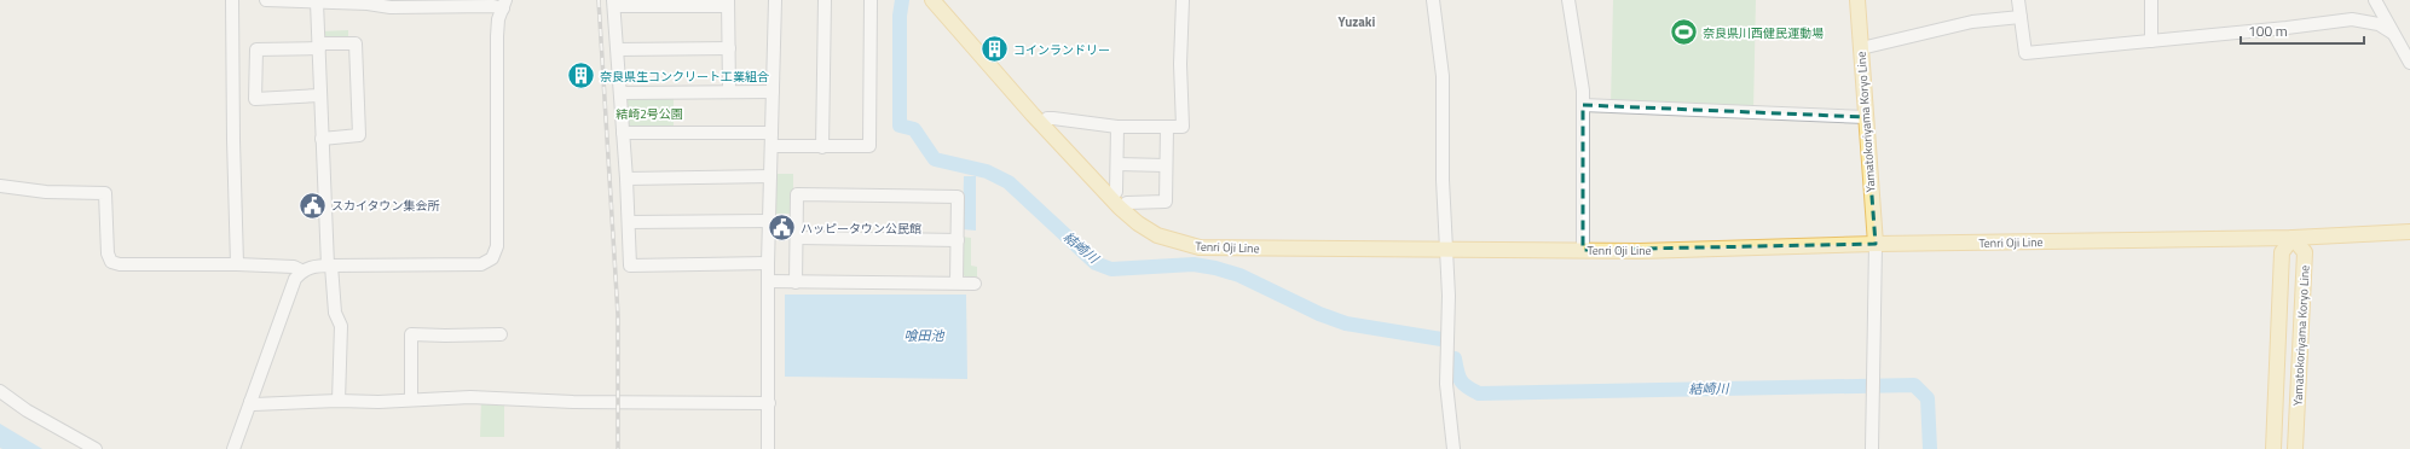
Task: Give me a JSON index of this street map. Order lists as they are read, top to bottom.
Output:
{
  "streets": {
    "main road": ["Yamatokoriyama Koryo Line", "Tenri Oji Line"]
  },
  "crossings": [
    ["Yamatokoriyama Koryo Line", "Tenri Oji Line"]
  ],
  "districts": ["Yuzaki"],
  "water": ["結崎川", "喰田池"],
  "parks": ["結崎2号公園"],
  "places": {
    "sports": ["奈良県川西健民運動場"],
    "building": ["コインランドリー", "奈良県生コンクリート工業組合"],
    "public building": ["スカイタウン集会所", "ハッピータウン公民館"]
  },
  "scale_bar": "100 m"
}
